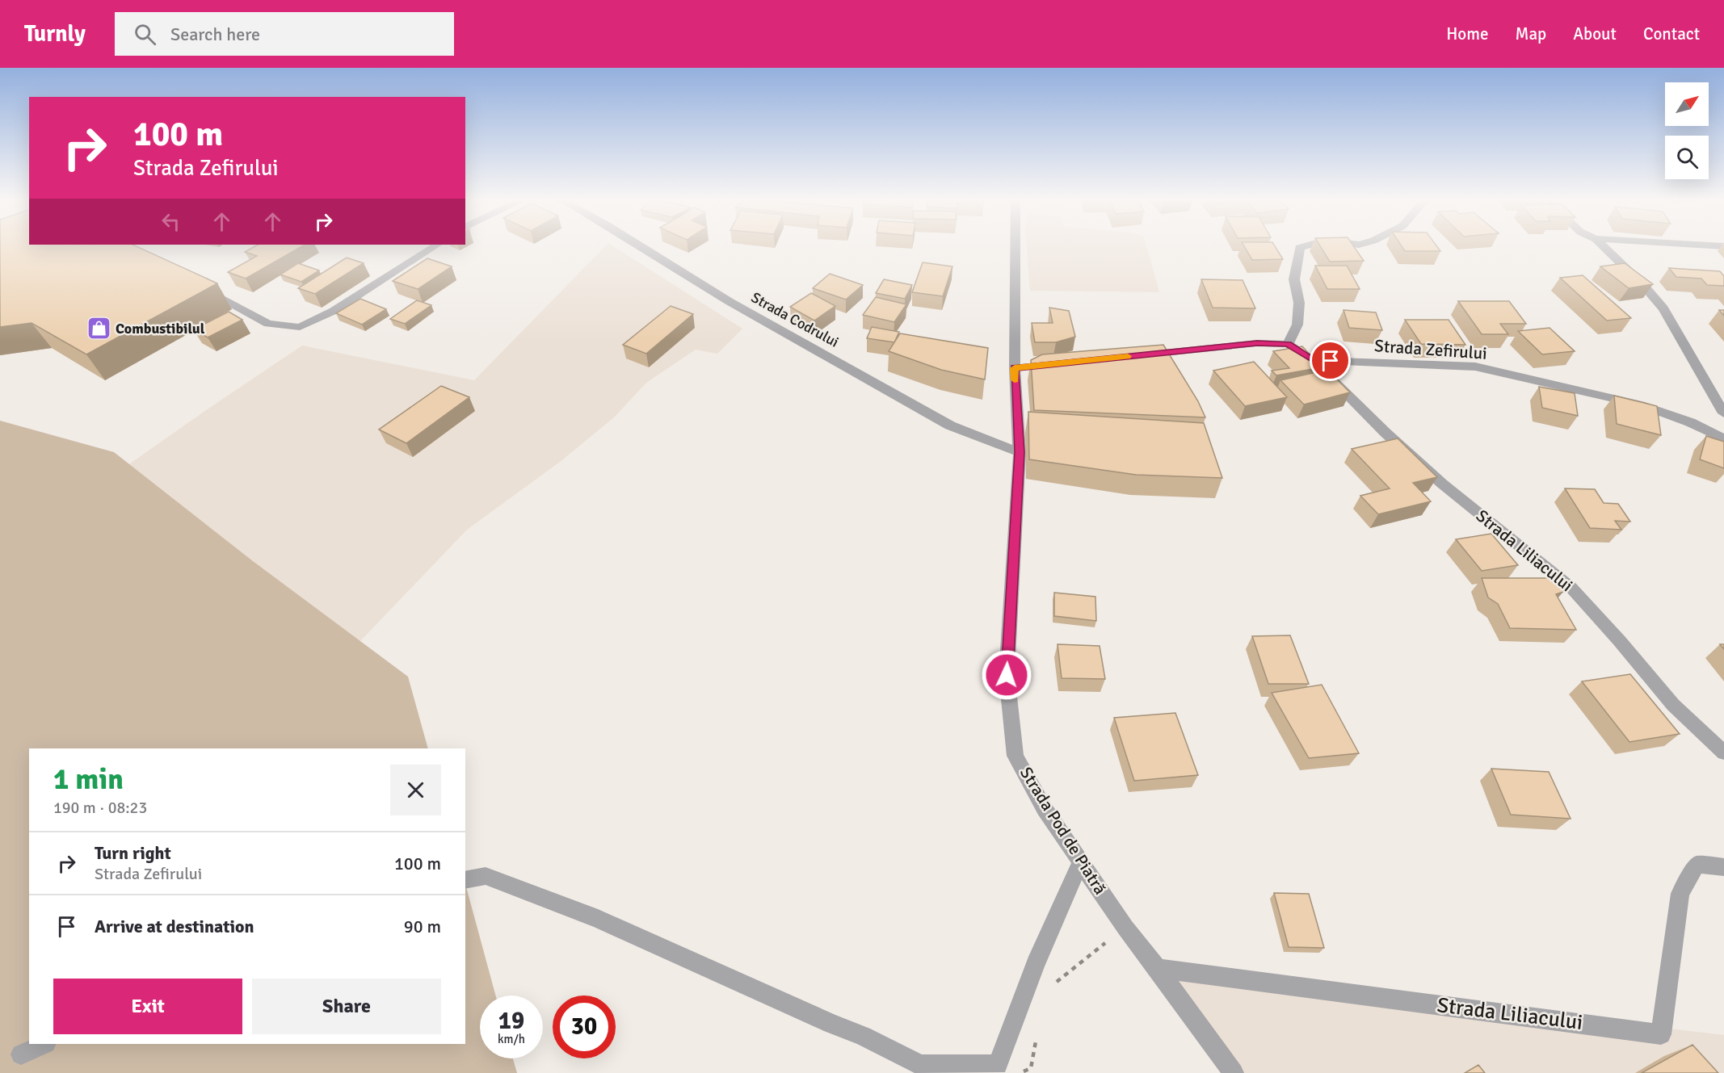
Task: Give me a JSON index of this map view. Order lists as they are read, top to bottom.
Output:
{
  "streets": {
    "street": [
      "Strada Codrului",
      "Strada Zefirului",
      "Strada Liliacului",
      "Strada Pod de Piatră"
    ]
  },
  "crossings": [
    ["Strada Codrului", "Strada Pod de Piatră"],
    ["Strada Zefirului", "Strada Liliacului"],
    ["Strada Liliacului", "Strada Pod de Piatră"]
  ],
  "places": {
    "shop": ["Combustibilul"]
  },
  "north": "top right",
  "page": {
    "header": "Turnly",
    "search": "Search here",
    "nav": [
      "Home",
      "Map",
      "About",
      "Contact"
    ],
    "turn": ["100 m", "Strada Zefirului"],
    "heading": ["1 min", "190 m · 08:23"],
    "list": [
      {
        "name": "Turn right",
        "note": "Strada Zefirului",
        "value": "100 m"
      },
      {
        "name": "Arrive at destination",
        "value": "90 m"
      }
    ],
    "buttons": ["Exit", "Share"],
    "speed": "19 km/h",
    "limit": "30"
  }
}
